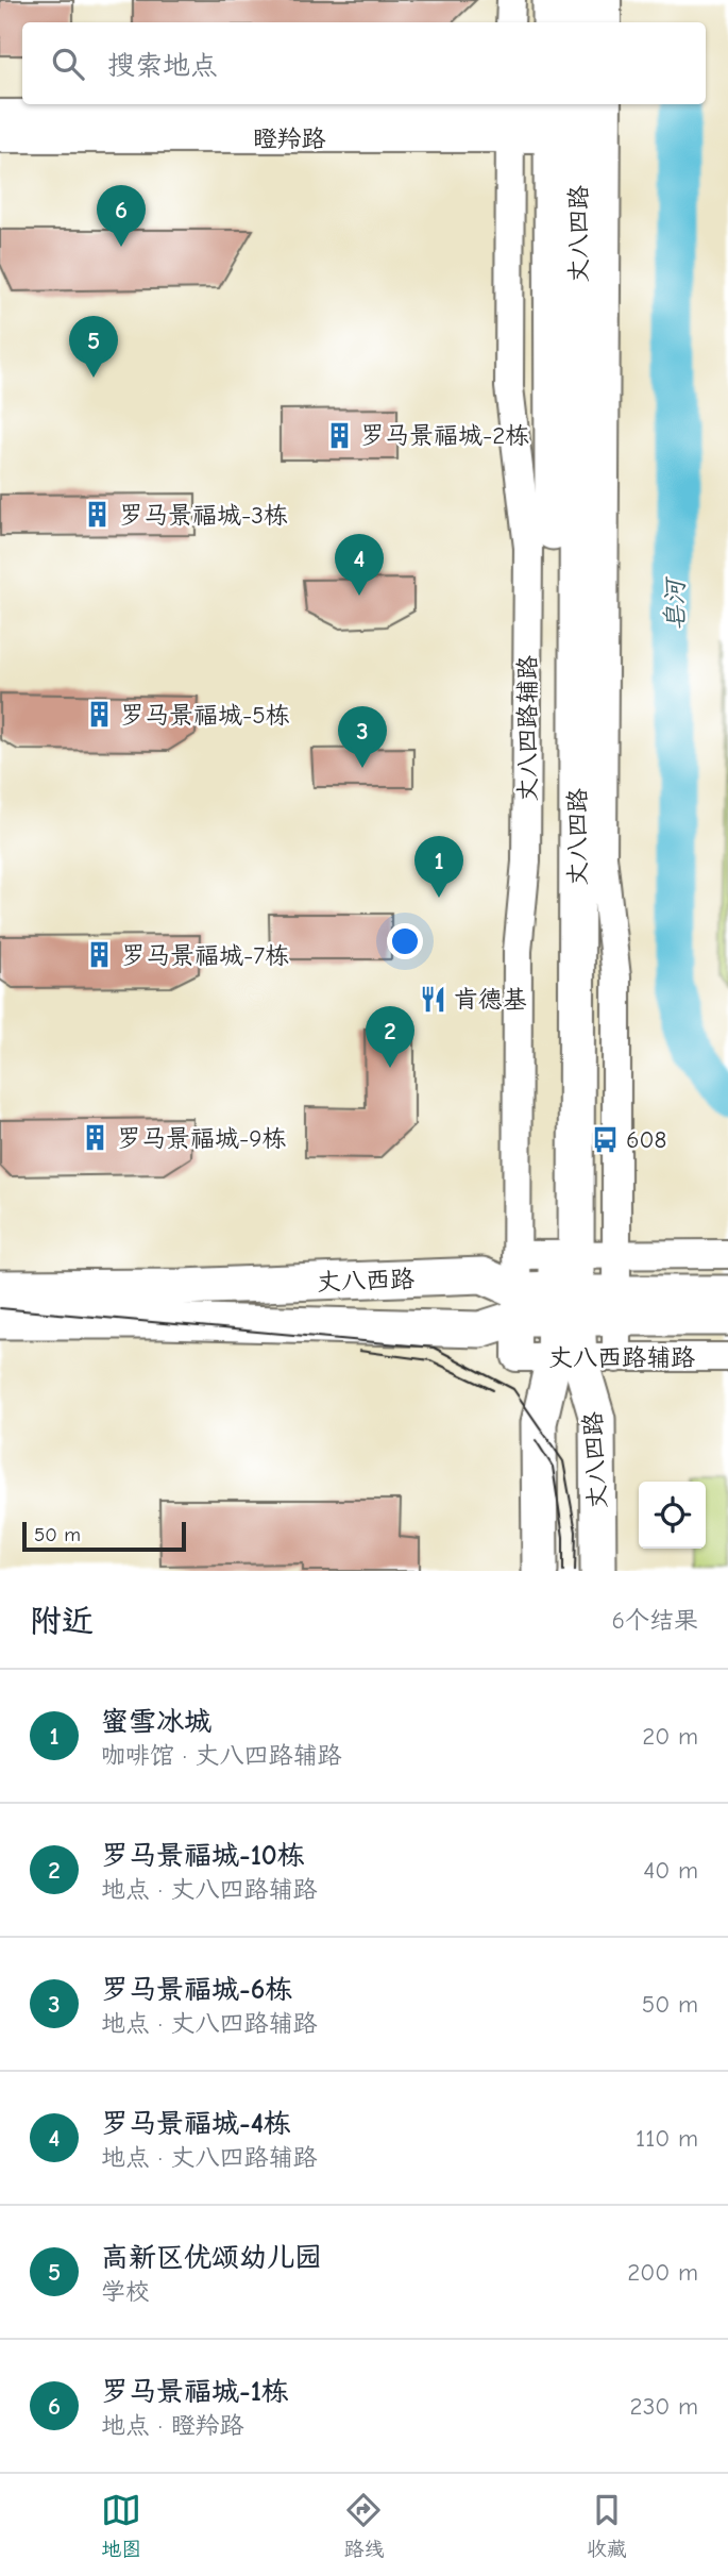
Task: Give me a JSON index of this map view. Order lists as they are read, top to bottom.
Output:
{
  "streets": {
    "main road": ["丈八四路", "丈八西路"],
    "street": ["瞪羚路", "丈八四路辅路", "丈八西路辅路"]
  },
  "crossings": [
    ["瞪羚路", "丈八四路"],
    ["瞪羚路", "丈八四路辅路"],
    ["丈八四路", "丈八西路"],
    ["丈八四路", "丈八西路辅路"],
    ["丈八四路辅路", "丈八西路"],
    ["丈八四路辅路", "丈八西路辅路"]
  ],
  "water": ["皂河"],
  "places": {
    "building": [
      "罗马景福城-2栋",
      "罗马景福城-3栋",
      "罗马景福城-5栋",
      "罗马景福城-7栋",
      "罗马景福城-9栋"
    ],
    "restaurant": ["肯德基"],
    "bus stop": ["608"]
  },
  "scale_bar": "50 m",
  "page": {
    "search": "搜索地点",
    "pins": [
      "6",
      "5",
      "4",
      "3",
      "1",
      "2"
    ],
    "scale": "50 m",
    "heading": ["附近", "6个结果"],
    "list": [
      {
        "mark": "1",
        "name": "蜜雪冰城",
        "note": "咖啡馆 · 丈八四路辅路",
        "value": "20 m"
      },
      {
        "mark": "2",
        "name": "罗马景福城-10栋",
        "note": "地点 · 丈八四路辅路",
        "value": "40 m"
      },
      {
        "mark": "3",
        "name": "罗马景福城-6栋",
        "note": "地点 · 丈八四路辅路",
        "value": "50 m"
      },
      {
        "mark": "4",
        "name": "罗马景福城-4栋",
        "note": "地点 · 丈八四路辅路",
        "value": "110 m"
      },
      {
        "mark": "5",
        "name": "高新区优颂幼儿园",
        "note": "学校",
        "value": "200 m"
      },
      {
        "mark": "6",
        "name": "罗马景福城-1栋",
        "note": "地点 · 瞪羚路",
        "value": "230 m"
      }
    ],
    "nav": ["地图", "路线", "收藏"]
  }
}
